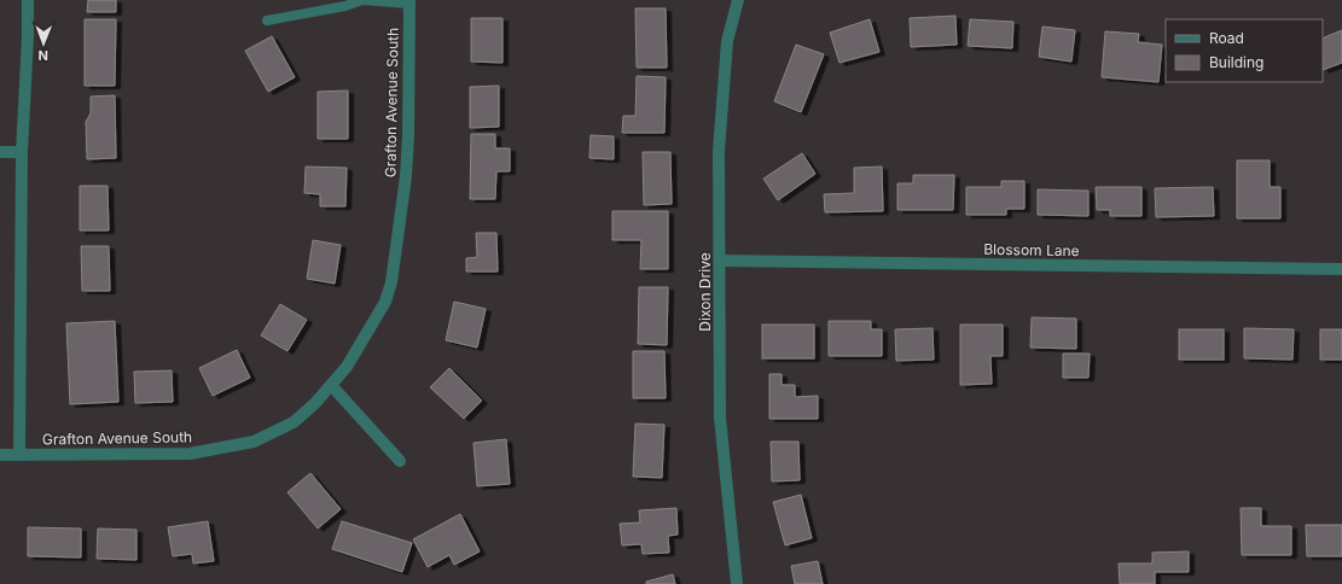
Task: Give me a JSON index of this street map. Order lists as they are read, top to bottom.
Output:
{
  "streets": {
    "street": ["Grafton Avenue South", "Blossom Lane", "Dixon Drive"]
  },
  "crossings": [
    ["Blossom Lane", "Dixon Drive"]
  ],
  "legend": ["Road", "Building"],
  "north": "bottom"
}
